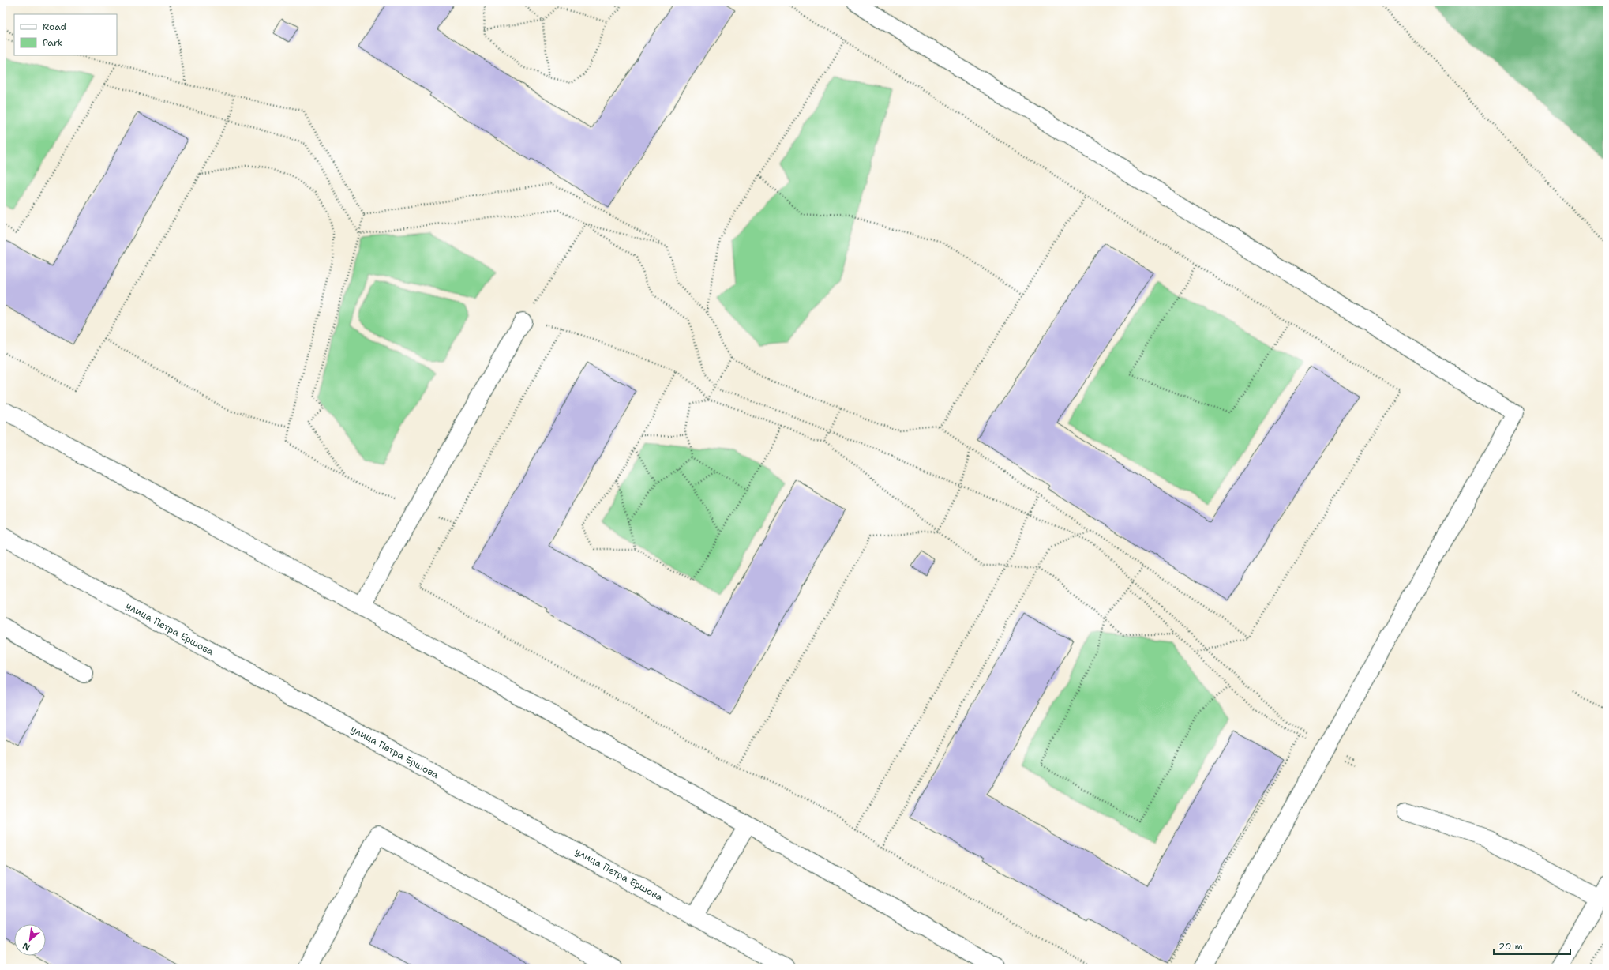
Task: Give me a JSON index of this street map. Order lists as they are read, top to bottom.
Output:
{
  "streets": {
    "street": ["улица Петра Ершова"]
  },
  "legend": ["Road", "Park"],
  "scale_bar": "20 m",
  "north": "bottom left"
}
